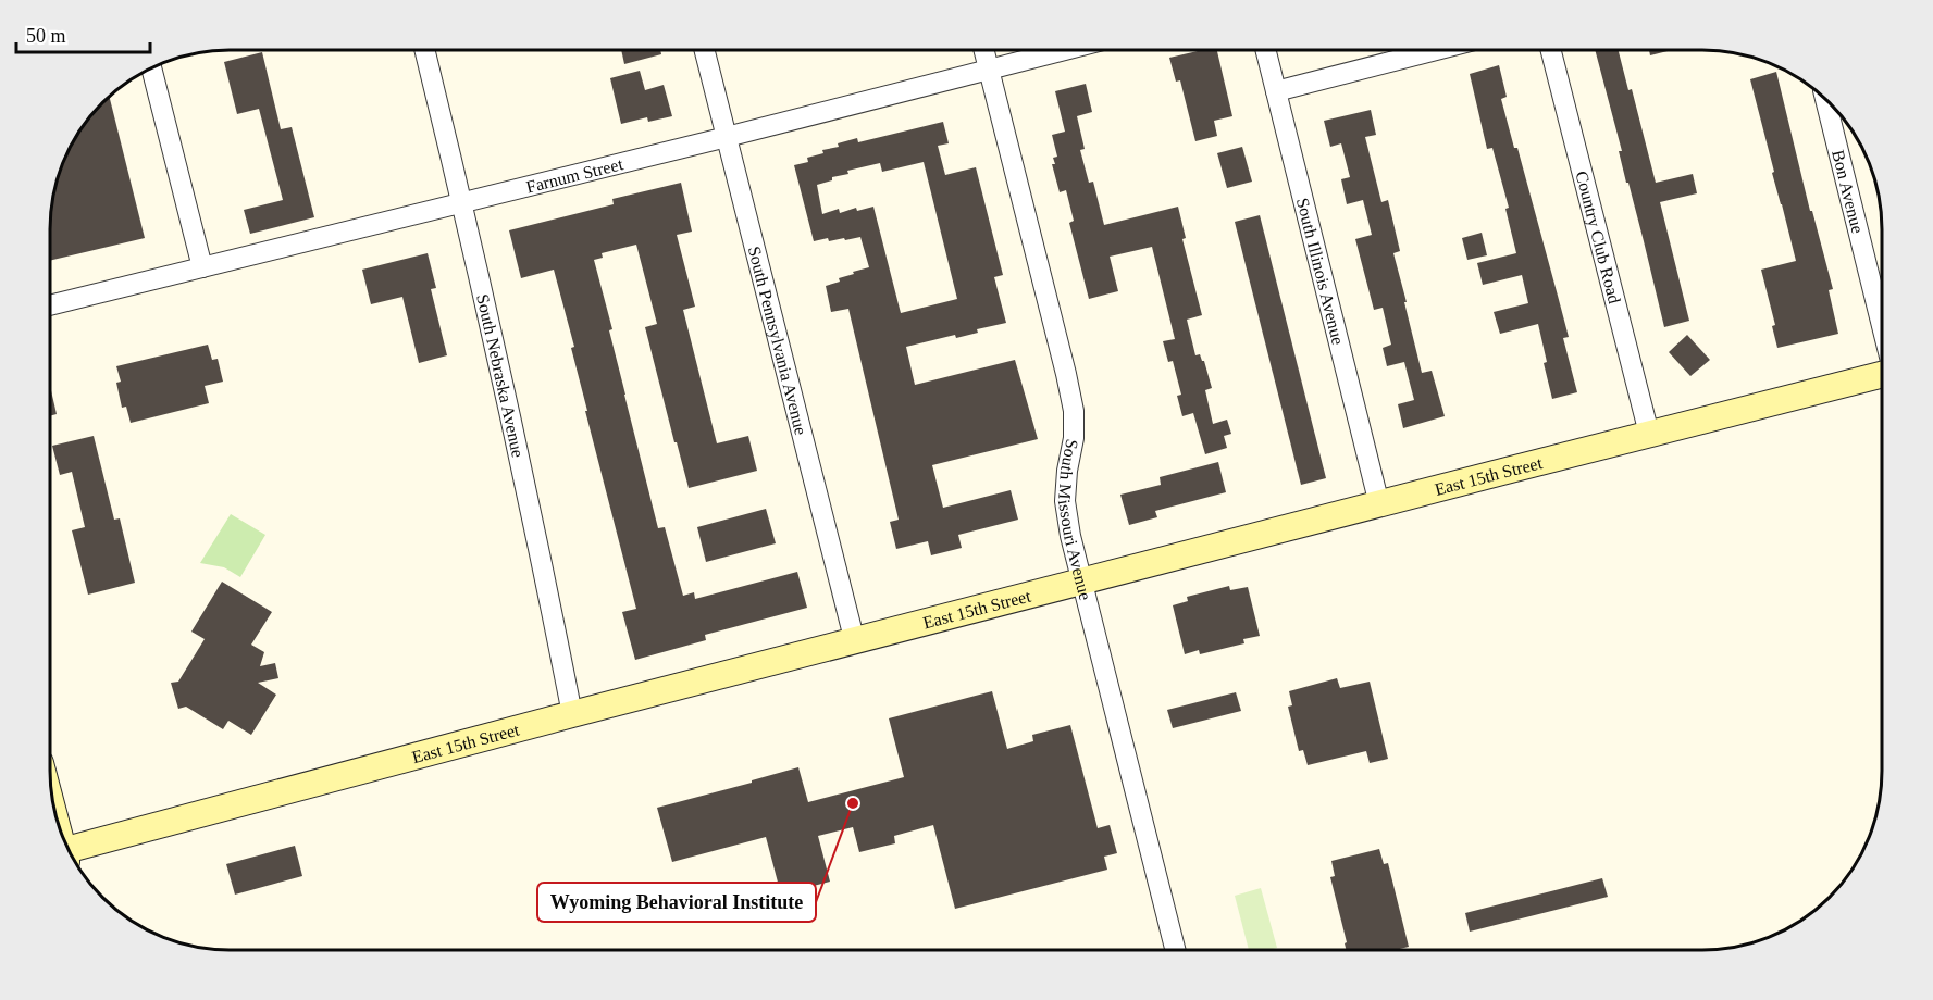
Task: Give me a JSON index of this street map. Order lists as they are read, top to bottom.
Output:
{
  "streets": {
    "main road": ["East 15th Street"],
    "street": [
      "Farnum Street",
      "Bon Avenue",
      "Country Club Road",
      "South Illinois Avenue",
      "South Pennsylvania Avenue",
      "South Nebraska Avenue",
      "South Missouri Avenue"
    ]
  },
  "crossings": [
    ["Farnum Street", "South Pennsylvania Avenue"],
    ["Farnum Street", "South Nebraska Avenue"],
    ["Farnum Street", "South Missouri Avenue"],
    ["Country Club Road", "East 15th Street"],
    ["South Illinois Avenue", "East 15th Street"],
    ["South Pennsylvania Avenue", "East 15th Street"],
    ["South Nebraska Avenue", "East 15th Street"],
    ["East 15th Street", "South Missouri Avenue"]
  ],
  "places": ["Wyoming Behavioral Institute"],
  "scale_bar": "50 m"
}
